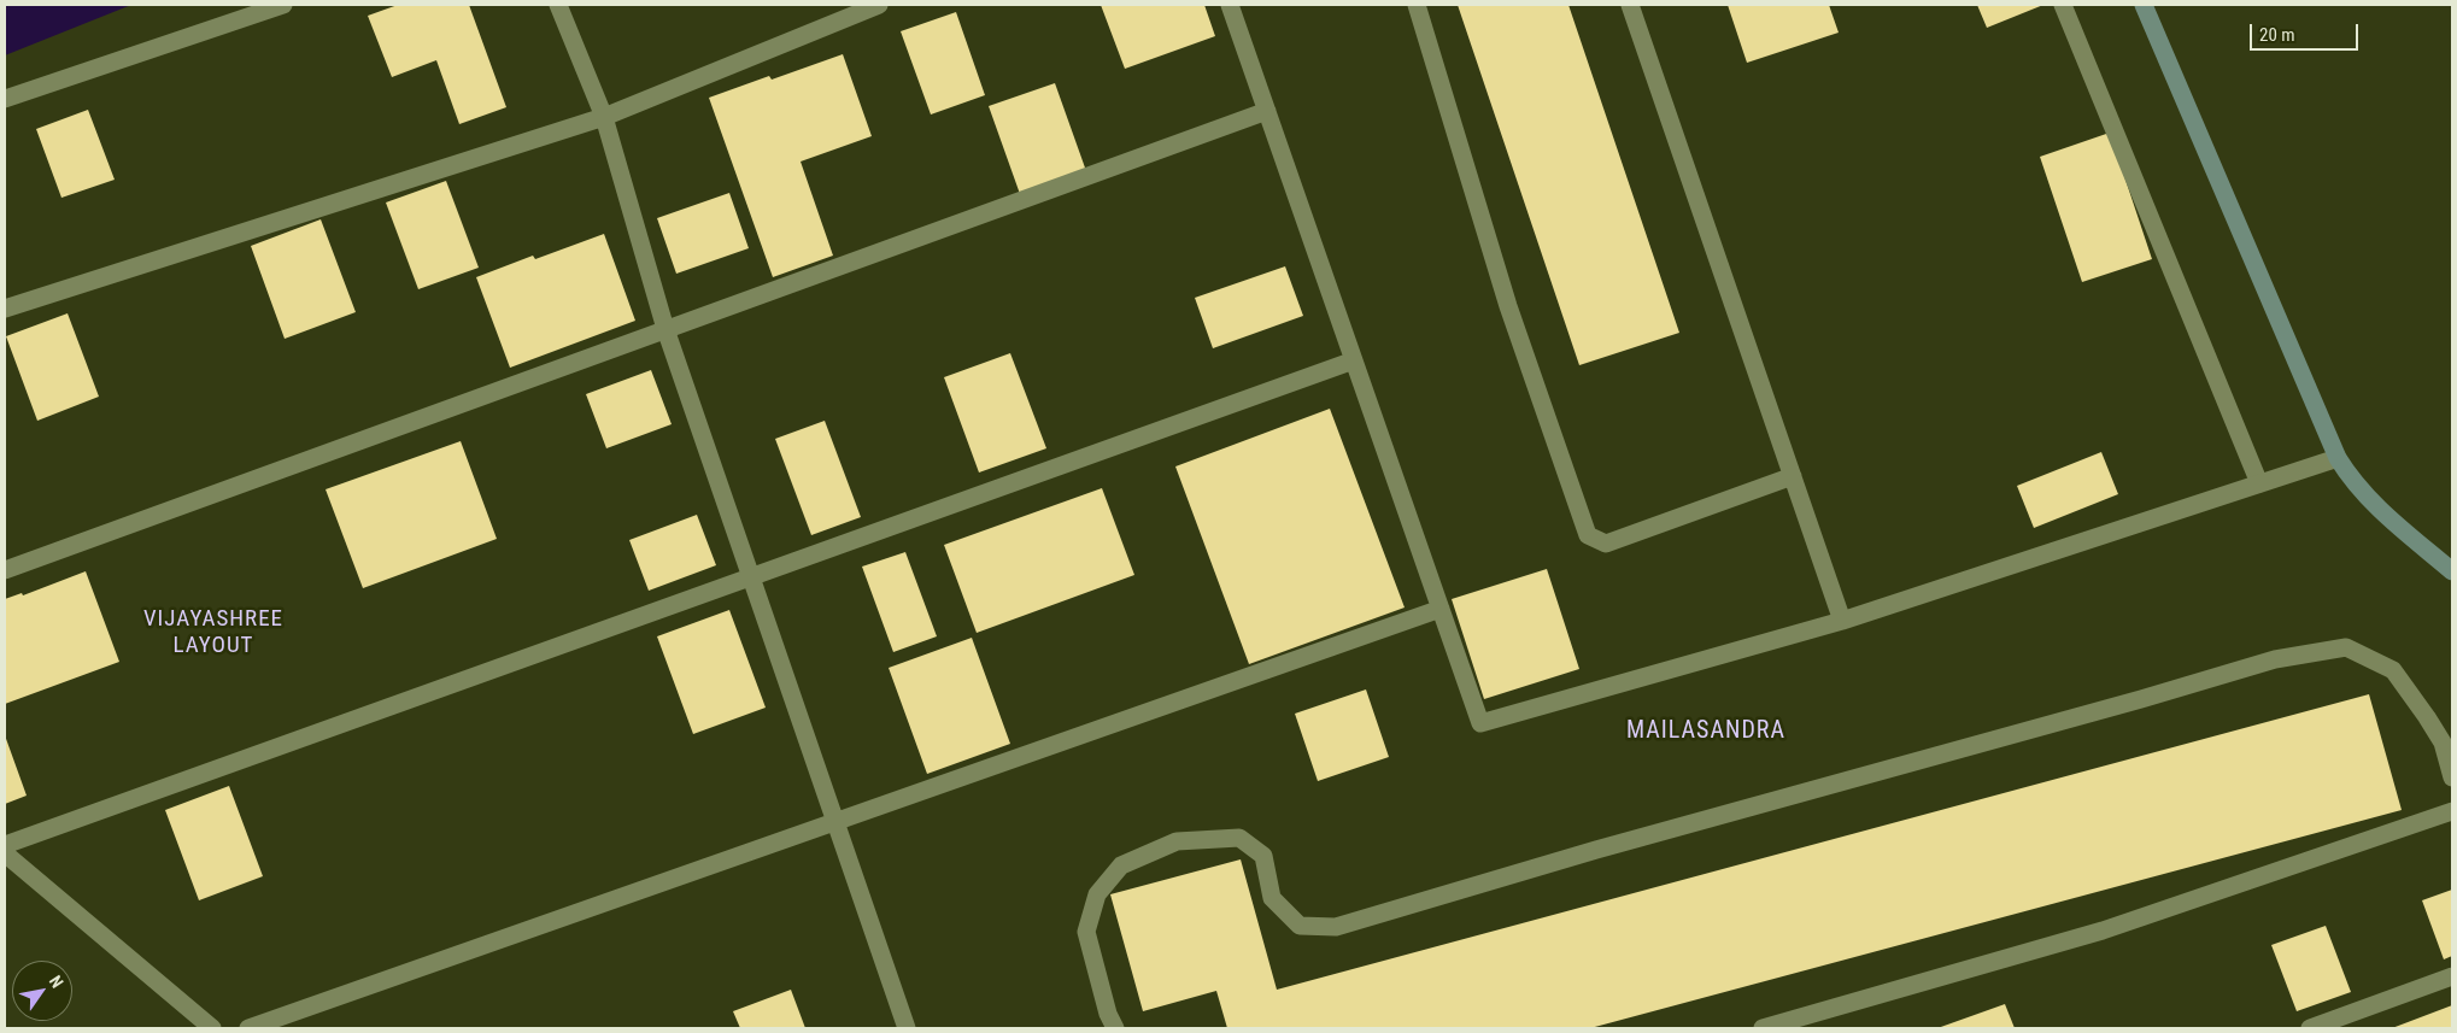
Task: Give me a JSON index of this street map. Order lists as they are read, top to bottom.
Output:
{
  "districts": ["VIJAYASHREE LAYOUT", "MAILASANDRA"],
  "scale_bar": "20 m",
  "north": "top right"
}
